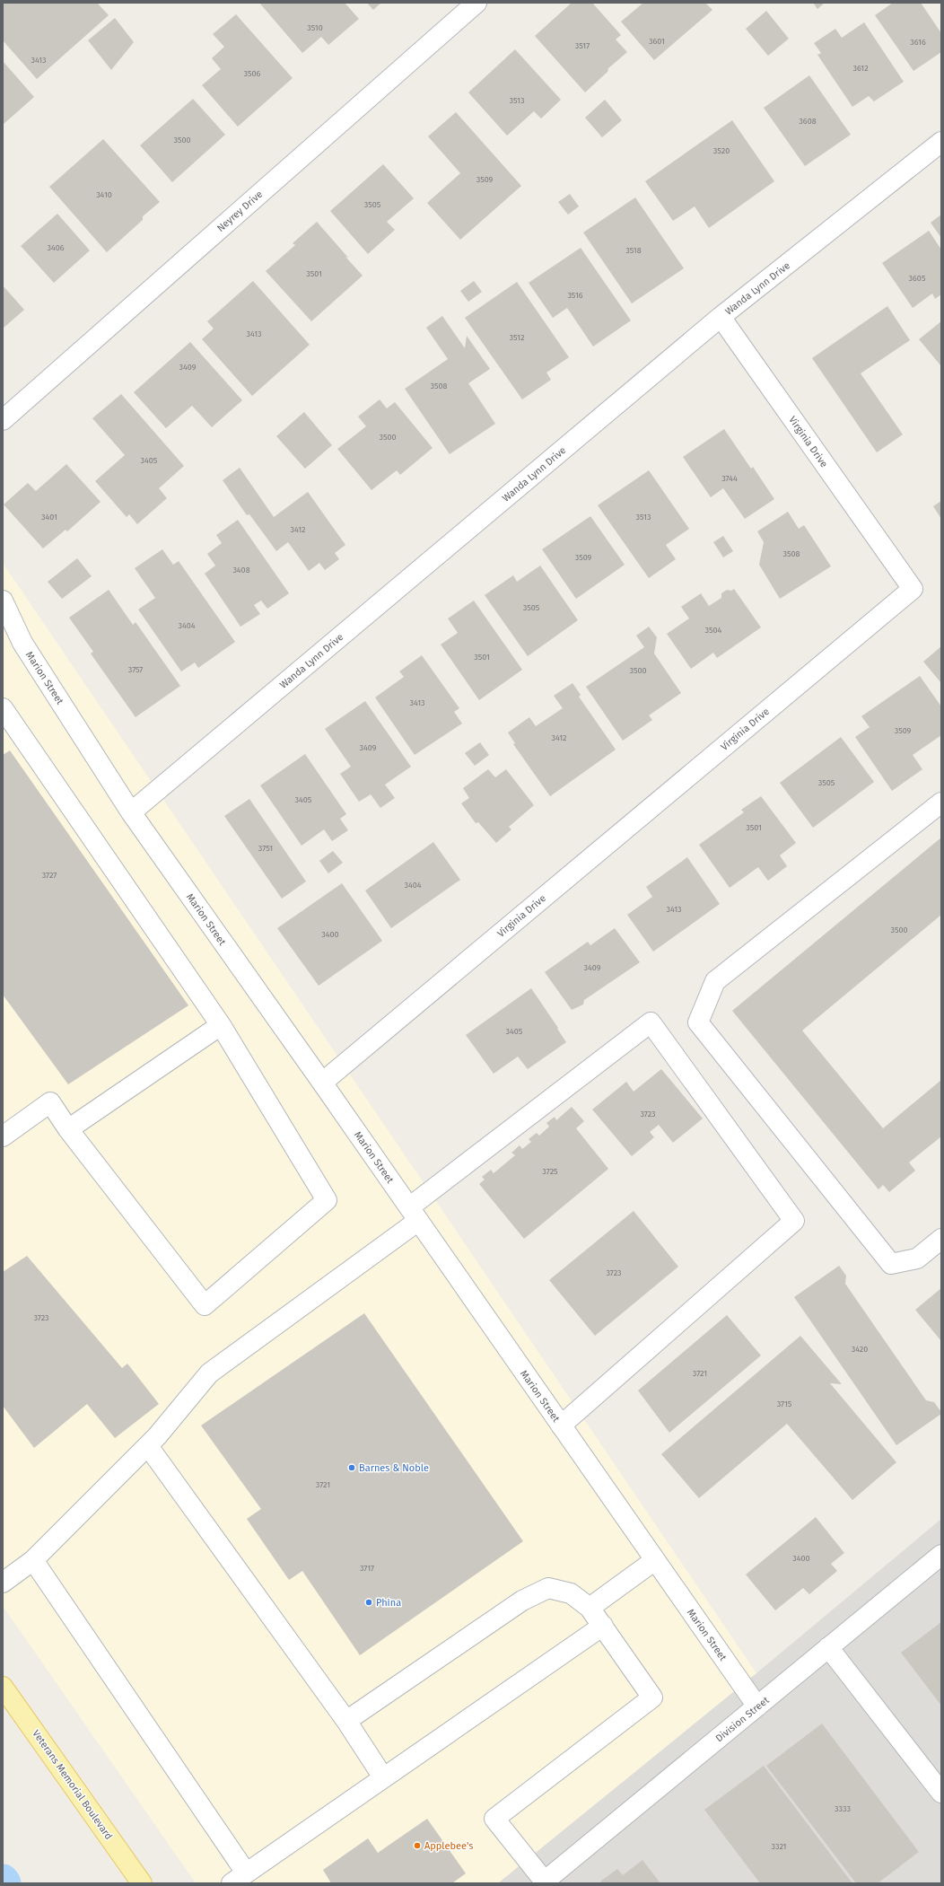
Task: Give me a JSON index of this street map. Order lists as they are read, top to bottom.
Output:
{
  "streets": {
    "main road": ["Veterans Memorial Boulevard"],
    "street": [
      "Neyrey Drive",
      "Wanda Lynn Drive",
      "Virginia Drive",
      "Marion Street",
      "Division Street"
    ]
  },
  "crossings": [
    ["Wanda Lynn Drive", "Virginia Drive"],
    ["Wanda Lynn Drive", "Marion Street"],
    ["Virginia Drive", "Marion Street"],
    ["Marion Street", "Division Street"]
  ],
  "places": ["Barnes & Noble", "Phina", "Applebee's"],
  "house_numbers": [
    "3510",
    "3601",
    "3616",
    "3517",
    "3413",
    "3612",
    "3506",
    "3513",
    "3608",
    "3500",
    "3520",
    "3509",
    "3410",
    "3505",
    "3406",
    "3518",
    "3501",
    "3605",
    "3516",
    "3413",
    "3512",
    "3409",
    "3508",
    "3500",
    "3405",
    "3744",
    "3401",
    "3513",
    "3412",
    "3508",
    "3509",
    "3408",
    "3505",
    "3404",
    "3504",
    "3501",
    "3757",
    "3500",
    "3413",
    "3509",
    "3412",
    "3409",
    "3505",
    "3405",
    "3501",
    "3751",
    "3727",
    "3404",
    "3413",
    "3500",
    "3400",
    "3409",
    "3405",
    "3723",
    "3725",
    "3723",
    "3723",
    "3420",
    "3721",
    "3715",
    "3721",
    "3400",
    "3717",
    "3333",
    "3321"
  ]
}
